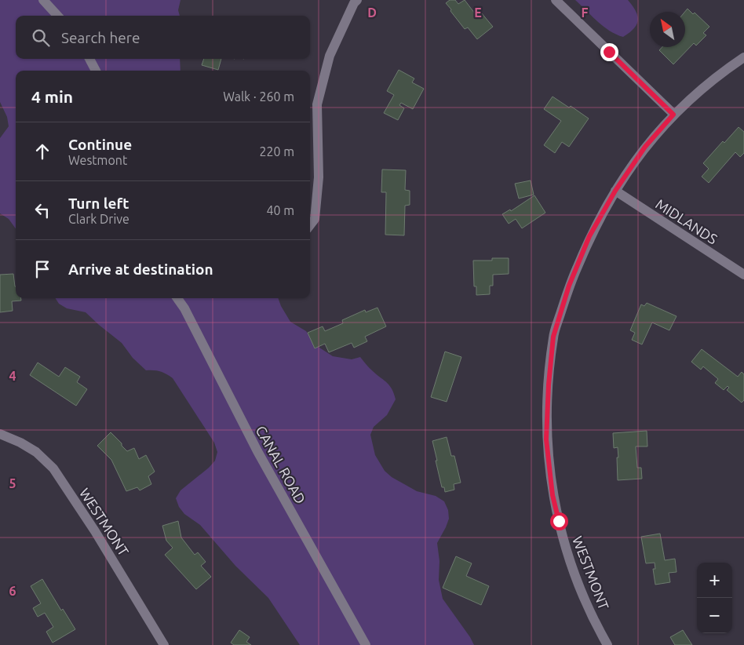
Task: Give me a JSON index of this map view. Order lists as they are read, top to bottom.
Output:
{
  "streets": {
    "street": ["MIDLANDS", "CANAL ROAD", "WESTMONT"]
  },
  "crossings": [
    ["MIDLANDS", "WESTMONT"]
  ],
  "north": "top left",
  "page": {
    "search": "Search here",
    "heading": ["4 min", "Walk · 260 m"],
    "list": [
      ["Continue", "Westmont", "220 m"],
      ["Turn left", "Clark Drive", "40 m"],
      "Arrive at destination"
    ],
    "map_buttons": ["+", "−"]
  },
  "grid": {
    "columns": ["D", "E", "F"],
    "rows": ["4", "5", "6"]
  }
}
